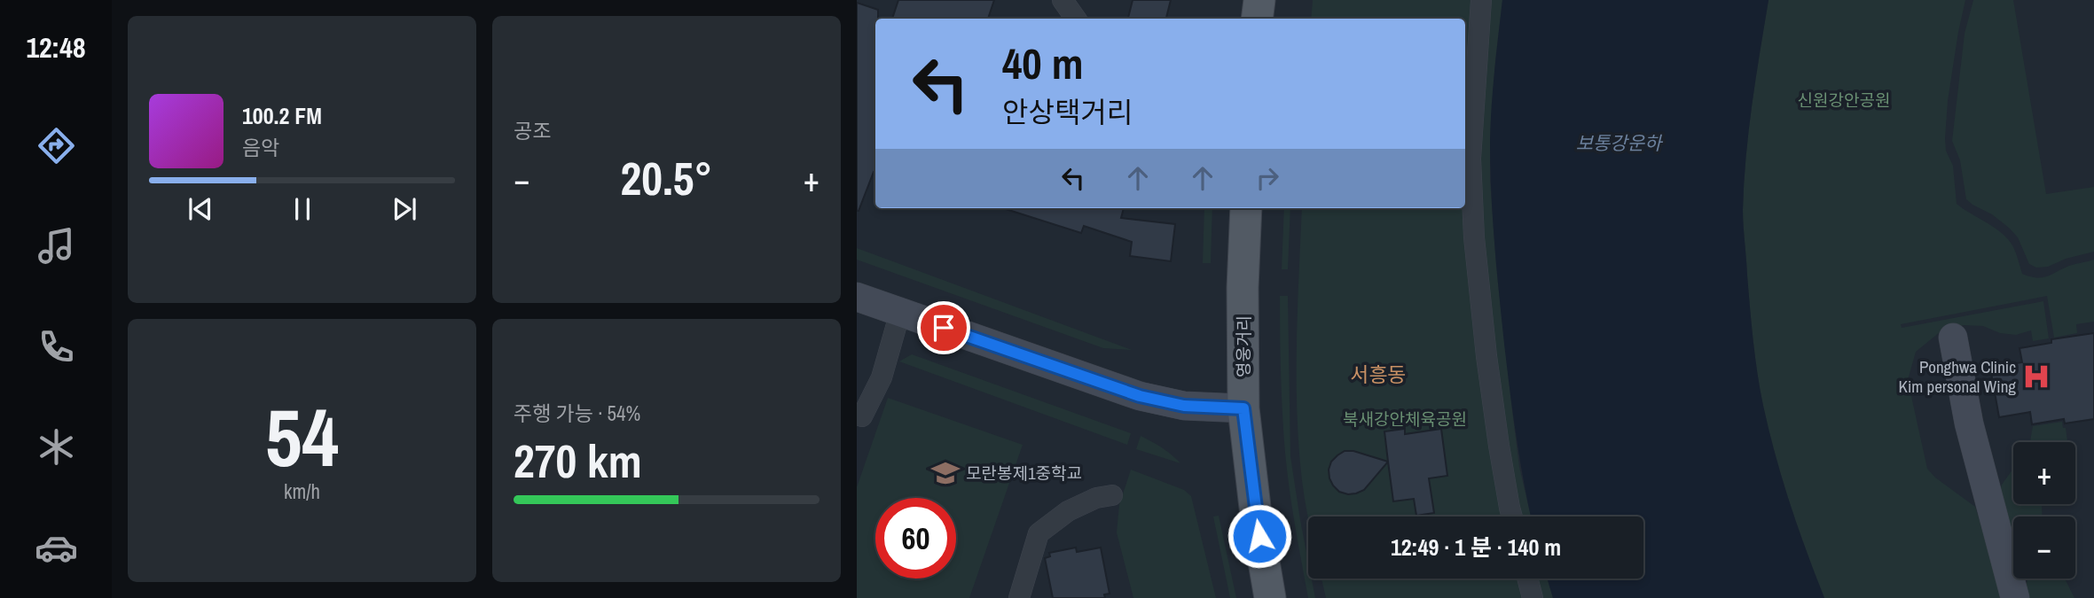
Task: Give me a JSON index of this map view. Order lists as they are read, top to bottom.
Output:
{
  "streets": {
    "main road": ["영웅거리"]
  },
  "districts": ["서흥동"],
  "water": ["보통강운하"],
  "parks": ["신원강안공원", "북새강안체육공원"],
  "places": {
    "hospital": ["Ponghwa Clinic Kim personal Wing"],
    "school or university": ["모란봉제1중학교"]
  },
  "page": {
    "tabs": "12:48",
    "tile": [
      "공조",
      ["54", "km/h"],
      ["주행 가능 · 54%", "270 km"]
    ],
    "turn": ["40 m", "안상택거리"],
    "song": ["100.2 FM", "음악"],
    "heat": ["−", "20.5°", "+"],
    "map_buttons": ["+", "−"],
    "limit": "60",
    "trip": "12:49 · 1 분 · 140 m"
  }
}
